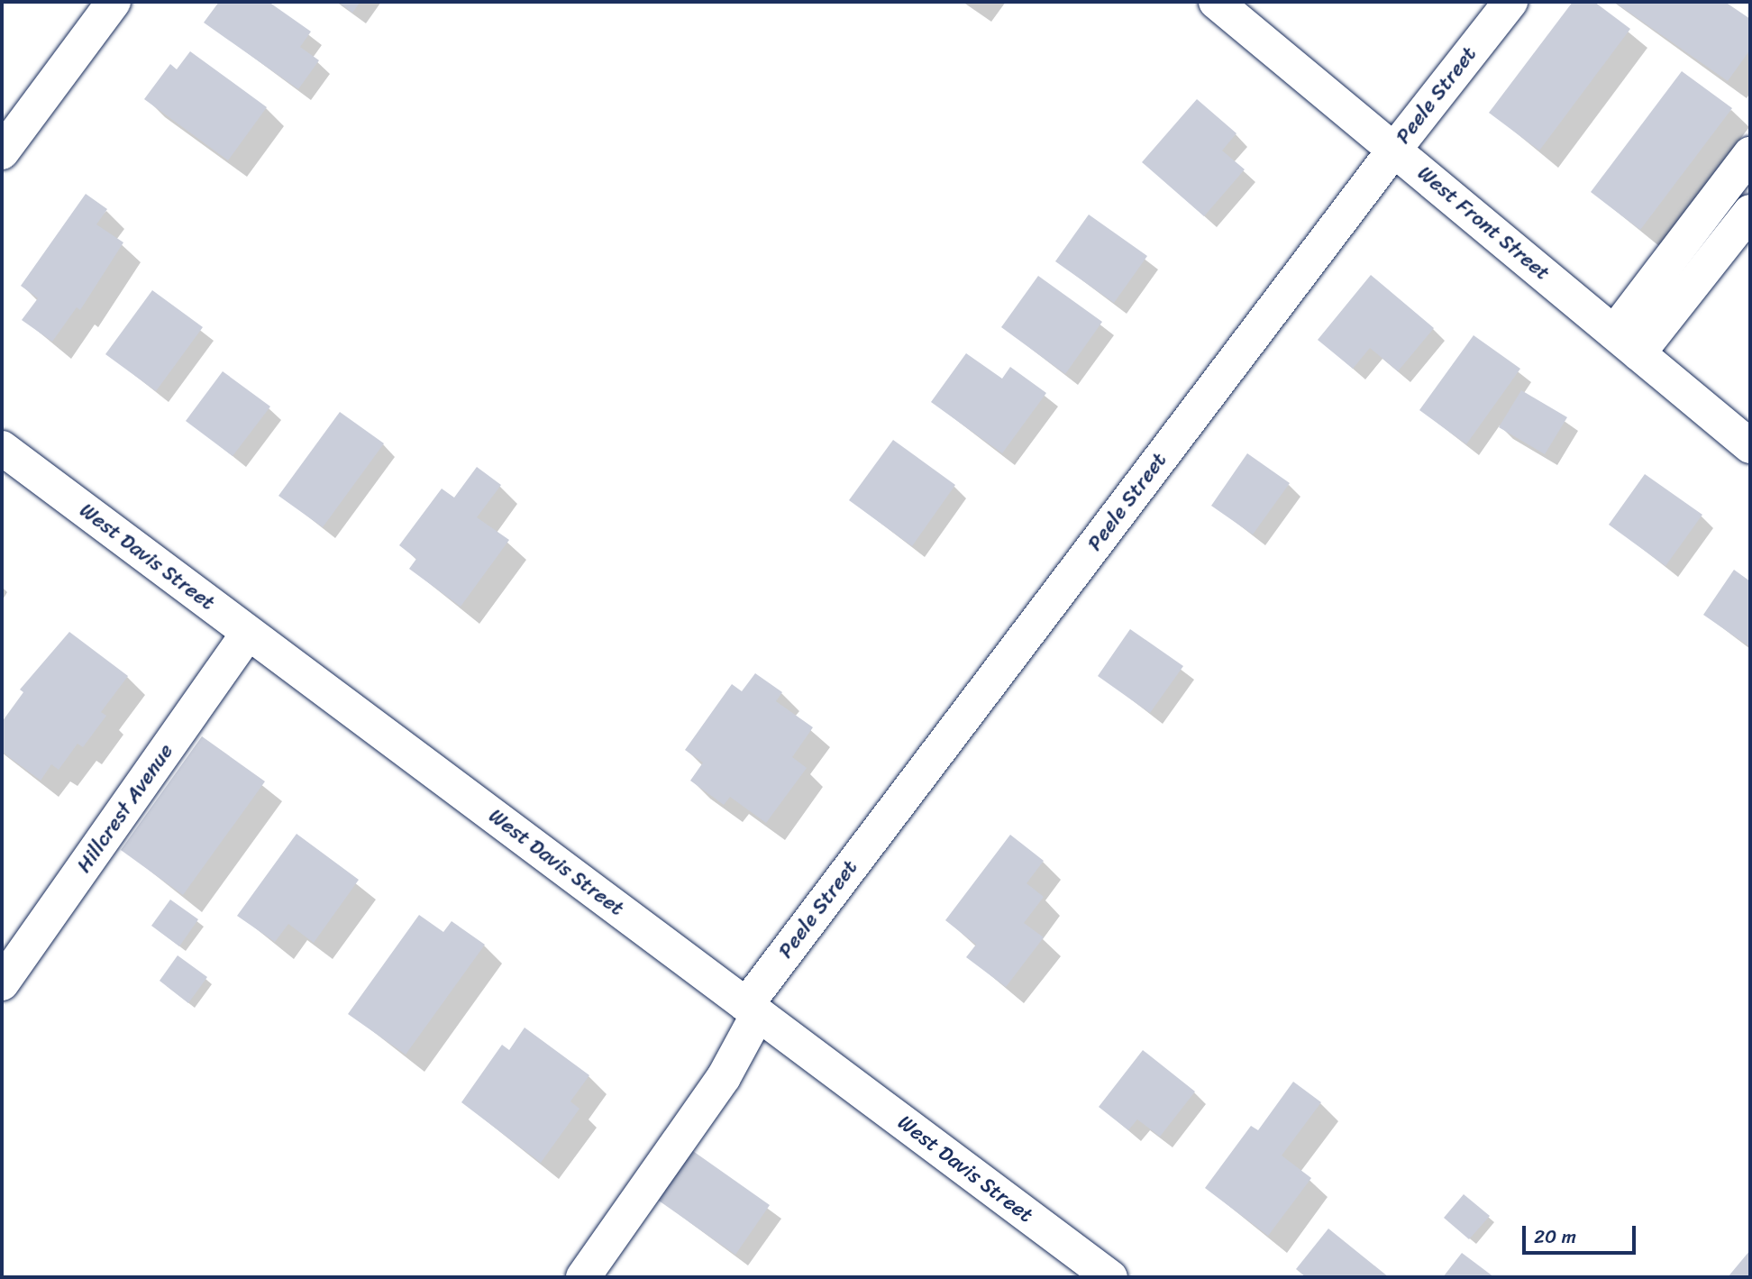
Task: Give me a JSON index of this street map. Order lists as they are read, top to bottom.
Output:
{
  "streets": {
    "street": [
      "Peele Street",
      "West Front Street",
      "West Davis Street",
      "Hillcrest Avenue"
    ]
  },
  "crossings": [
    ["Peele Street", "West Front Street"],
    ["Peele Street", "West Davis Street"],
    ["West Davis Street", "Hillcrest Avenue"]
  ],
  "scale_bar": "20 m"
}
